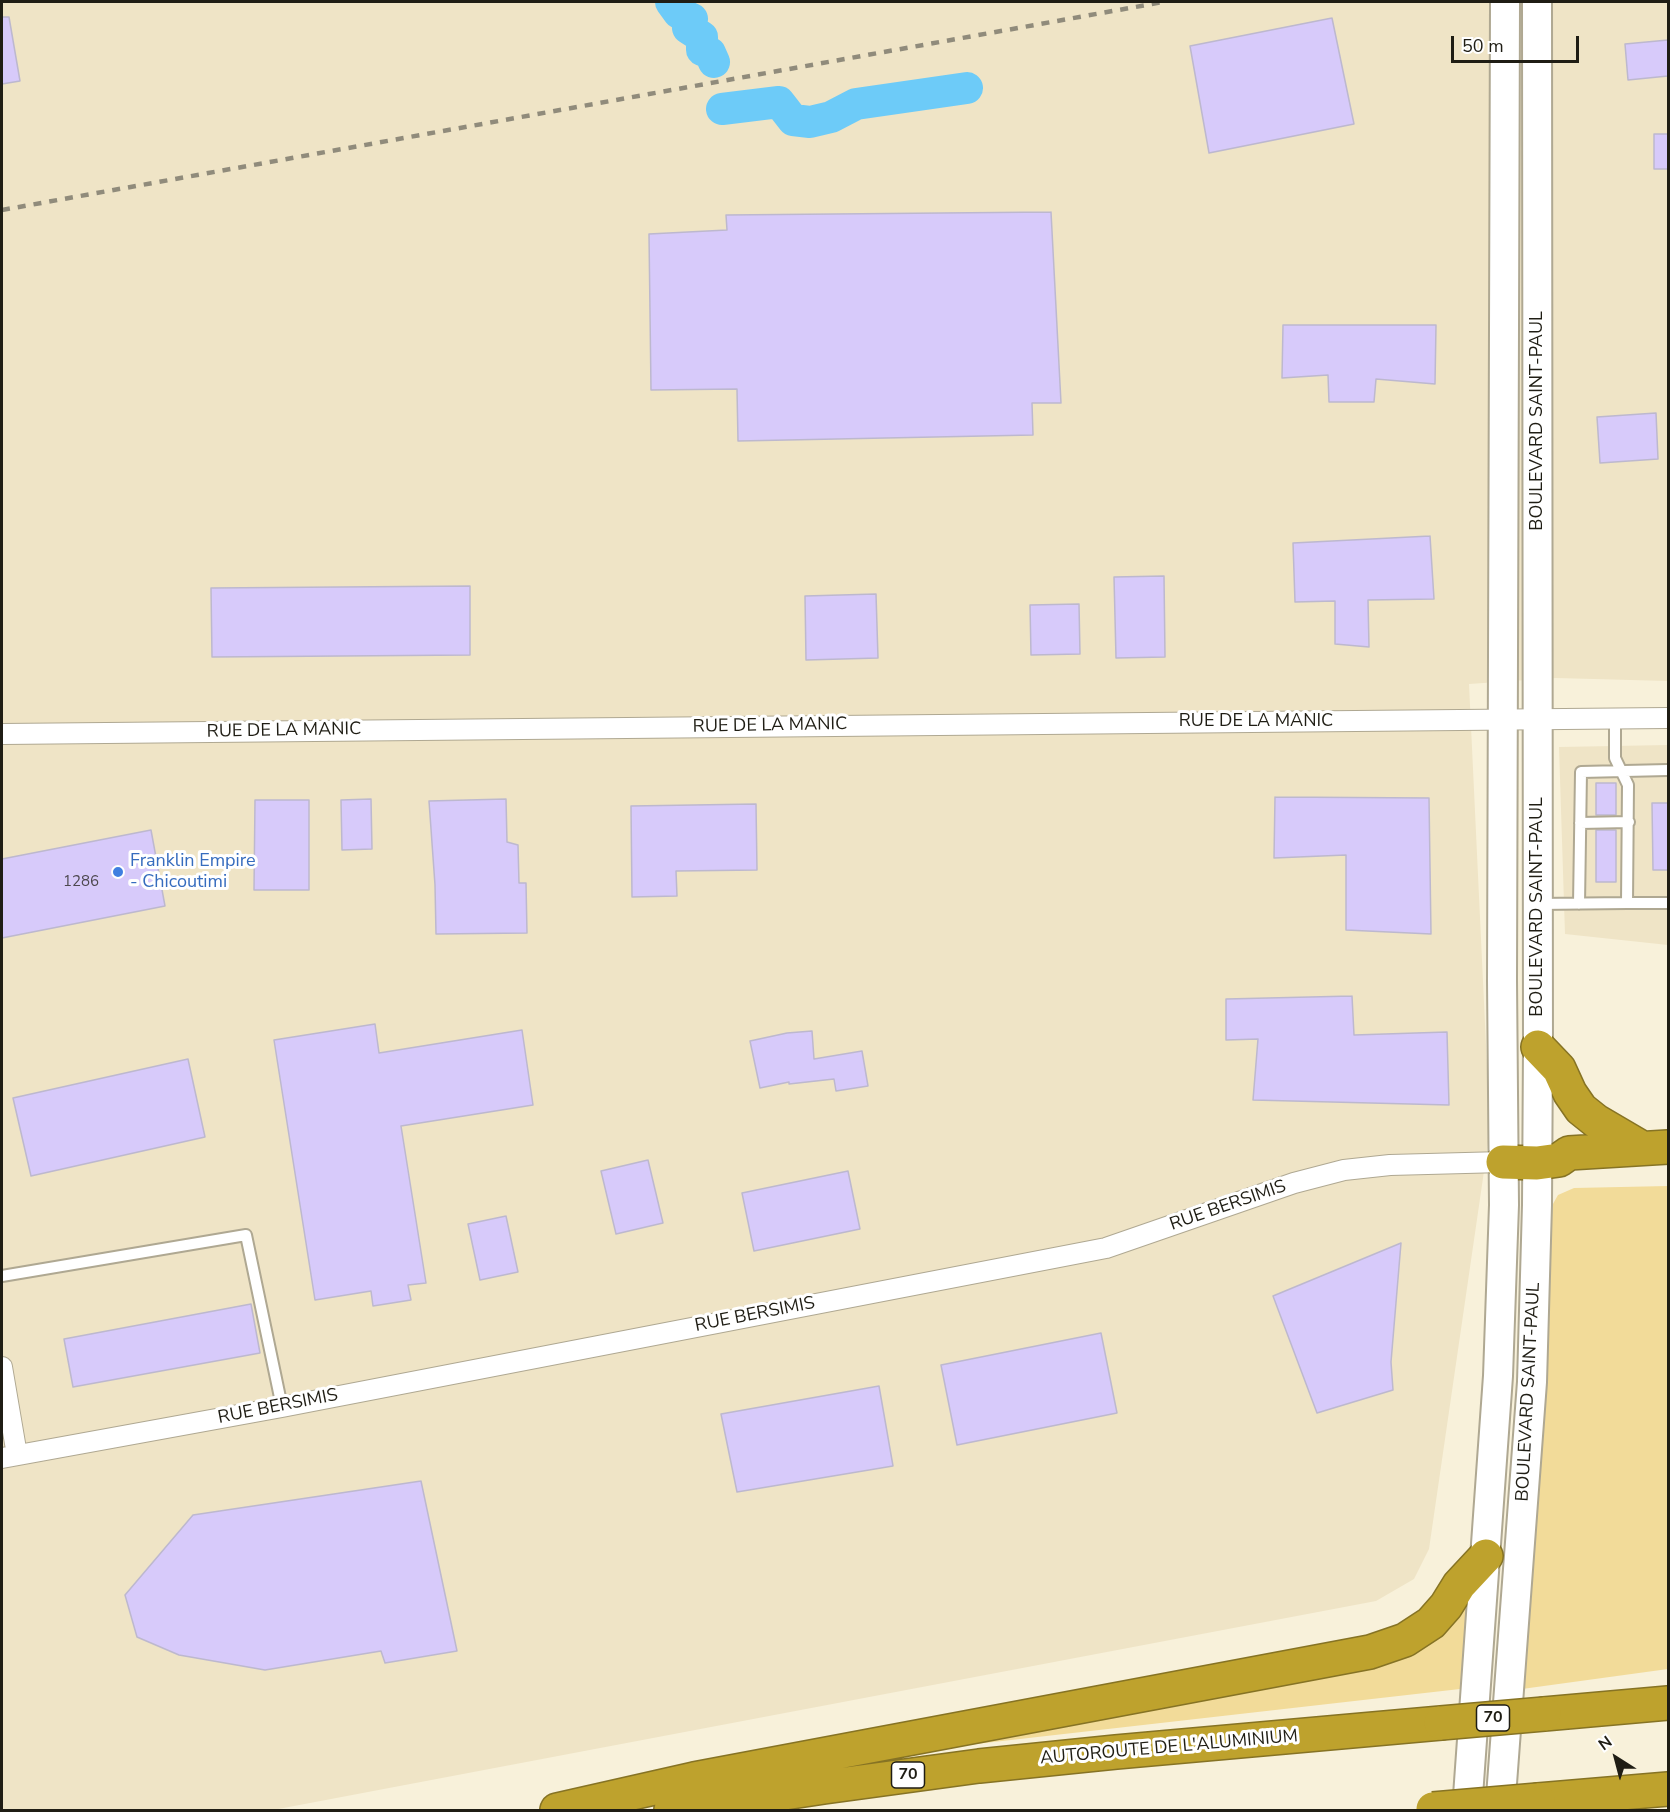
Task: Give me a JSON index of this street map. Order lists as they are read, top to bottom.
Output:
{
  "streets": {
    "highway": ["70", "AUTOROUTE DE L'ALUMINIUM"],
    "main road": ["BOULEVARD SAINT-PAUL"],
    "street": ["RUE DE LA MANIC", "RUE BERSIMIS"]
  },
  "crossings": [
    ["BOULEVARD SAINT-PAUL", "RUE DE LA MANIC"],
    ["BOULEVARD SAINT-PAUL", "RUE BERSIMIS"]
  ],
  "places": ["Franklin Empire - Chicoutimi"],
  "house_numbers": ["1286"],
  "scale_bar": "50 m",
  "north": "top left"
}
